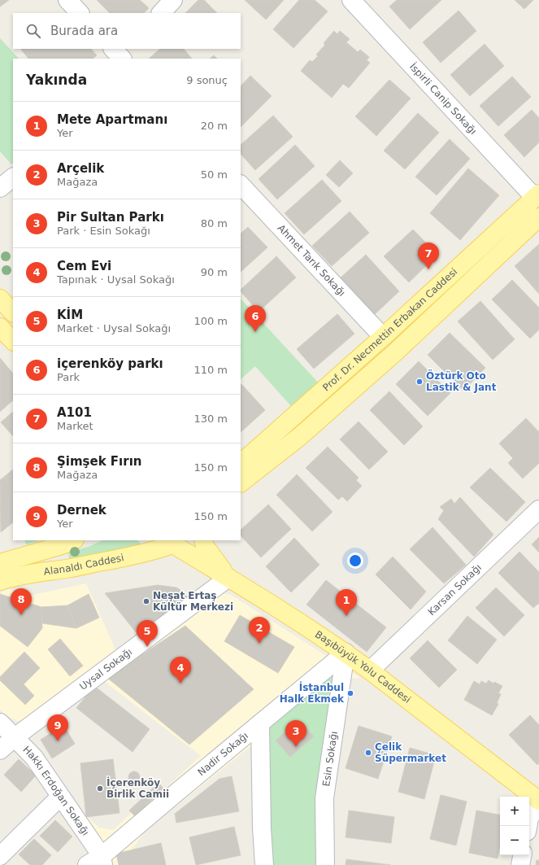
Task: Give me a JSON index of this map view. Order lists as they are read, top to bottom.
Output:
{
  "streets": {
    "main road": ["Prof. Dr. Necmettin Erbakan Caddesi", "Alanaldı Caddesi", "Başıbüyük Yolu Caddesi"],
    "street": [
      "İspirli Canip Sokağı",
      "Ahmet Tarık Sokağı",
      "Karsan Sokağı",
      "Uysal Sokağı",
      "Nadir Sokağı",
      "Esin Sokağı",
      "Hakkı Erdoğan Sokağı"
    ]
  },
  "crossings": [
    ["İspirli Canip Sokağı", "Prof. Dr. Necmettin Erbakan Caddesi"],
    ["Ahmet Tarık Sokağı", "Prof. Dr. Necmettin Erbakan Caddesi"],
    ["Alanaldı Caddesi", "Başıbüyük Yolu Caddesi"],
    ["Karsan Sokağı", "Başıbüyük Yolu Caddesi"],
    ["Başıbüyük Yolu Caddesi", "Uysal Sokağı"],
    ["Başıbüyük Yolu Caddesi", "Nadir Sokağı"],
    ["Başıbüyük Yolu Caddesi", "Esin Sokağı"],
    ["Uysal Sokağı", "Hakkı Erdoğan Sokağı"],
    ["Nadir Sokağı", "Esin Sokağı"],
    ["Nadir Sokağı", "Hakkı Erdoğan Sokağı"]
  ],
  "places": [
    "Öztürk Oto Lastik & Jant",
    "Neşat Ertaş Kültür Merkezi",
    "İstanbul Halk Ekmek",
    "Çelik Süpermarket",
    "İçerenköy Birlik Camii"
  ],
  "page": {
    "search": "Burada ara",
    "heading": ["Yakında", "9 sonuç"],
    "list": [
      {
        "mark": "1",
        "name": "Mete Apartmanı",
        "note": "Yer",
        "value": "20 m"
      },
      {
        "mark": "2",
        "name": "Arçelik",
        "note": "Mağaza",
        "value": "50 m"
      },
      {
        "mark": "3",
        "name": "Pir Sultan Parkı",
        "note": "Park · Esin Sokağı",
        "value": "80 m"
      },
      {
        "mark": "4",
        "name": "Cem Evi",
        "note": "Tapınak · Uysal Sokağı",
        "value": "90 m"
      },
      {
        "mark": "5",
        "name": "KİM",
        "note": "Market · Uysal Sokağı",
        "value": "100 m"
      },
      {
        "mark": "6",
        "name": "içerenköy parkı",
        "note": "Park",
        "value": "110 m"
      },
      {
        "mark": "7",
        "name": "A101",
        "note": "Market",
        "value": "130 m"
      },
      {
        "mark": "8",
        "name": "Şimşek Fırın",
        "note": "Mağaza",
        "value": "150 m"
      },
      {
        "mark": "9",
        "name": "Dernek",
        "note": "Yer",
        "value": "150 m"
      }
    ],
    "pins": [
      "7",
      "6",
      "8",
      "1",
      "2",
      "5",
      "4",
      "9",
      "3"
    ],
    "map_buttons": ["+", "−"]
  }
}
